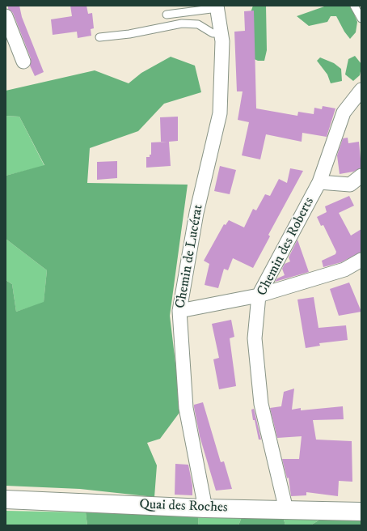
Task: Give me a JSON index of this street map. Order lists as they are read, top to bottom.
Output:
{
  "streets": {
    "street": ["Chemin des Roberts", "Chemin de Lucérat", "Quai des Roches"]
  },
  "crossings": [
    ["Chemin des Roberts", "Quai des Roches"],
    ["Chemin de Lucérat", "Quai des Roches"]
  ]
}
